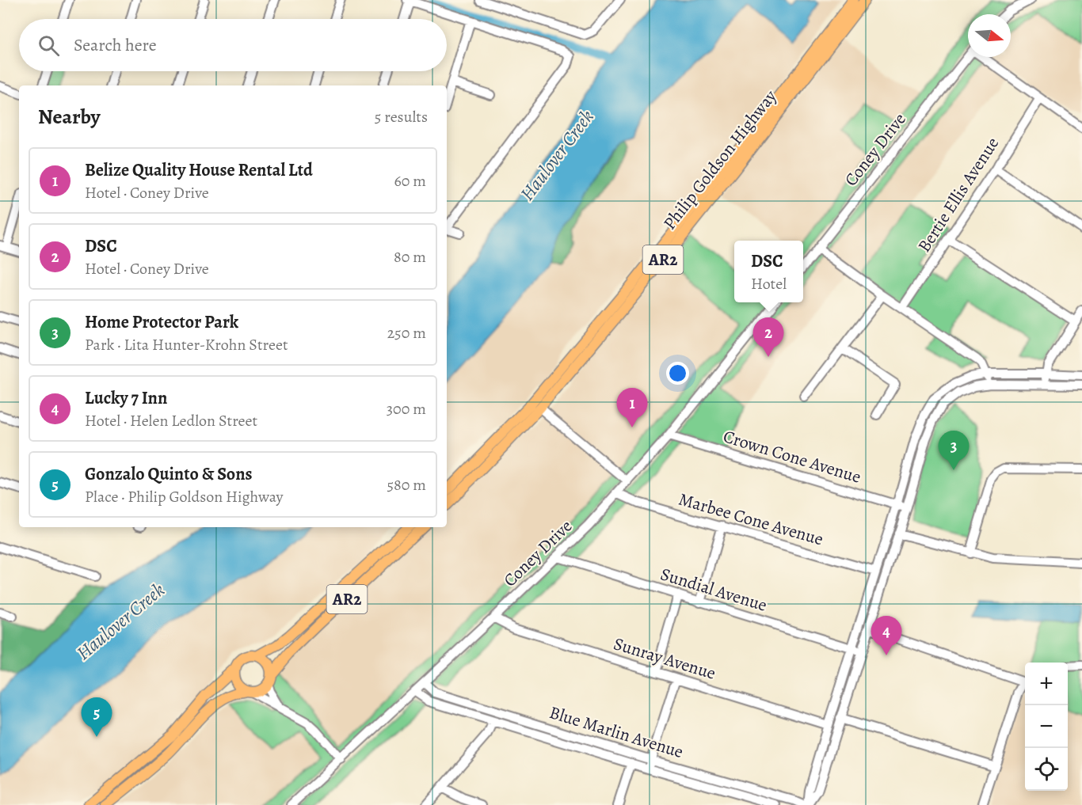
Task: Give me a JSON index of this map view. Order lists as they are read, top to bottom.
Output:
{
  "streets": {
    "main road": ["Philip Goldson Highway", "AR2"],
    "street": [
      "Coney Drive",
      "Bertie Ellis Avenue",
      "Crown Cone Avenue",
      "Marbee Cone Avenue",
      "Sundial Avenue",
      "Sunray Avenue",
      "Blue Marlin Avenue"
    ]
  },
  "crossings": [
    ["Coney Drive", "Crown Cone Avenue"],
    ["Coney Drive", "Marbee Cone Avenue"],
    ["Coney Drive", "Sundial Avenue"],
    ["Coney Drive", "Sunray Avenue"],
    ["Coney Drive", "Blue Marlin Avenue"]
  ],
  "water": ["Haulover Creek"],
  "north": "right",
  "page": {
    "search": "Search here",
    "heading": ["Nearby", "5 results"],
    "list": [
      {
        "mark": "1",
        "name": "Belize Quality House Rental Ltd",
        "note": "Hotel · Coney Drive",
        "value": "60 m"
      },
      {
        "mark": "2",
        "name": "DSC",
        "note": "Hotel · Coney Drive",
        "value": "80 m"
      },
      {
        "mark": "3",
        "name": "Home Protector Park",
        "note": "Park · Lita Hunter-Krohn Street",
        "value": "250 m"
      },
      {
        "mark": "4",
        "name": "Lucky 7 Inn",
        "note": "Hotel · Helen Ledlon Street",
        "value": "300 m"
      },
      {
        "mark": "5",
        "name": "Gonzalo Quinto & Sons",
        "note": "Place · Philip Goldson Highway",
        "value": "580 m"
      }
    ],
    "popup": ["DSC", "Hotel"],
    "pins": [
      "2",
      "1",
      "3",
      "4",
      "5"
    ],
    "map_buttons": ["+", "−"]
  }
}
